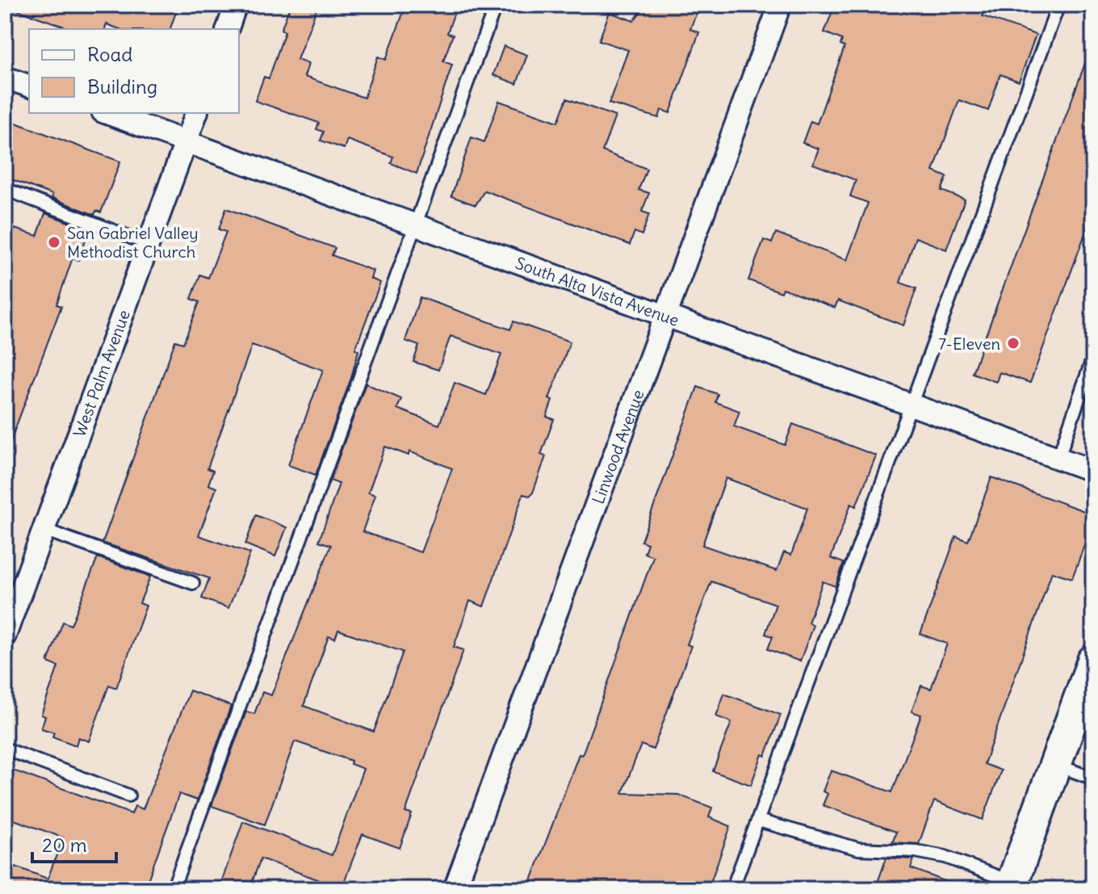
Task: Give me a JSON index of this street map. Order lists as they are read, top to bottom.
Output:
{
  "streets": {
    "street": ["South Alta Vista Avenue", "West Palm Avenue", "Linwood Avenue"]
  },
  "crossings": [
    ["South Alta Vista Avenue", "West Palm Avenue"],
    ["South Alta Vista Avenue", "Linwood Avenue"]
  ],
  "places": ["San Gabriel Valley Methodist Church", "7-Eleven"],
  "legend": ["Road", "Building"],
  "scale_bar": "20 m"
}
